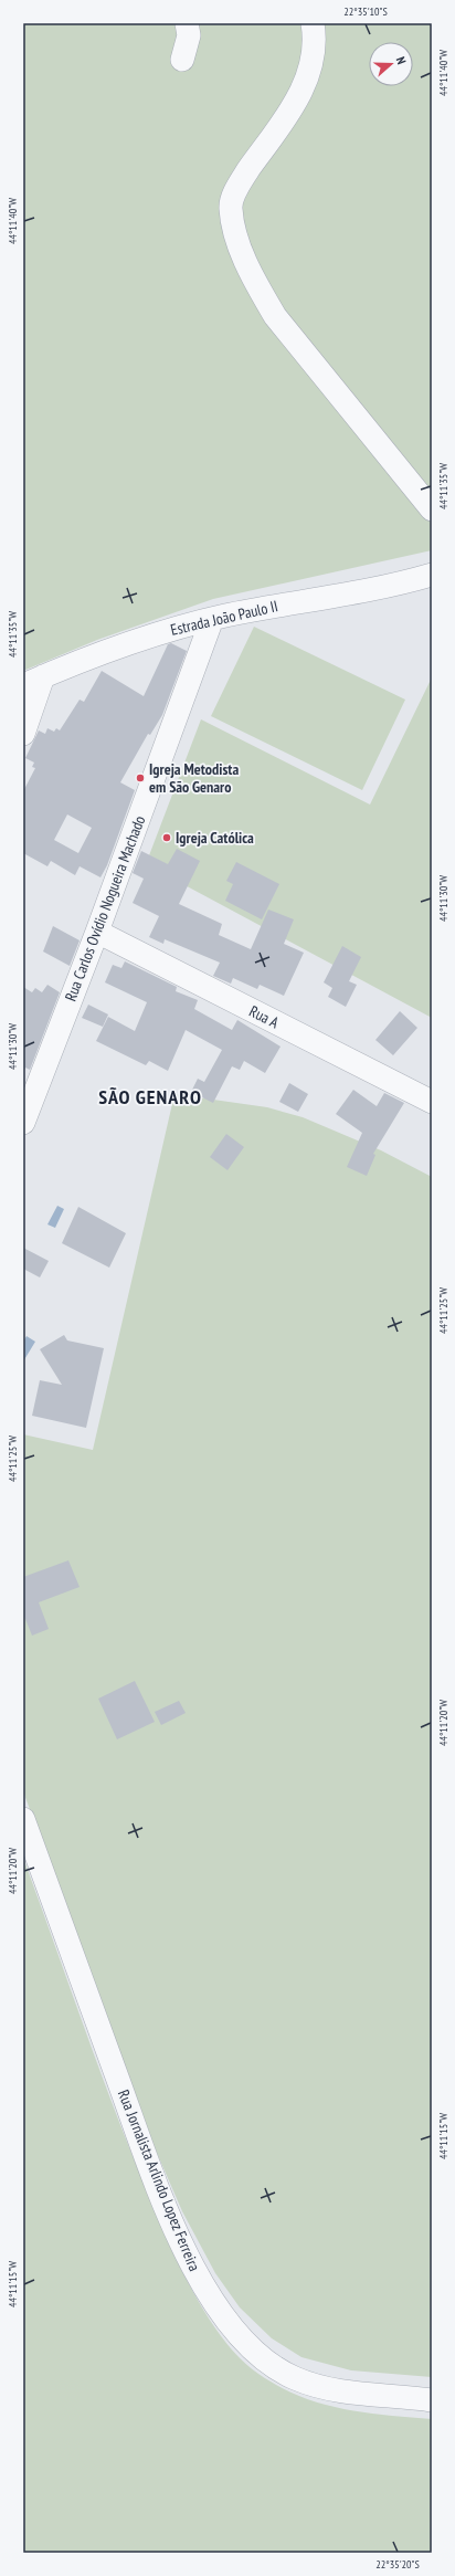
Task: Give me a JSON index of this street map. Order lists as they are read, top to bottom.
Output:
{
  "streets": {
    "street": [
      "Estrada João Paulo II",
      "Rua Carlos Ovídio Nogueira Machado",
      "Rua A",
      "Rua Jornalista Arlindo Lopez Ferreira"
    ]
  },
  "crossings": [
    ["Estrada João Paulo II", "Rua Carlos Ovídio Nogueira Machado"],
    ["Rua Carlos Ovídio Nogueira Machado", "Rua A"]
  ],
  "districts": ["SÃO GENARO"],
  "places": ["Igreja Metodista em São Genaro", "Igreja Católica"],
  "north": "right",
  "coordinates": [
    "22°35'10\"S",
    "44°11'40\"W",
    "44°11'35\"W",
    "44°11'30\"W",
    "44°11'25\"W",
    "44°11'20\"W",
    "44°11'15\"W",
    "22°35'20\"S"
  ]
}
